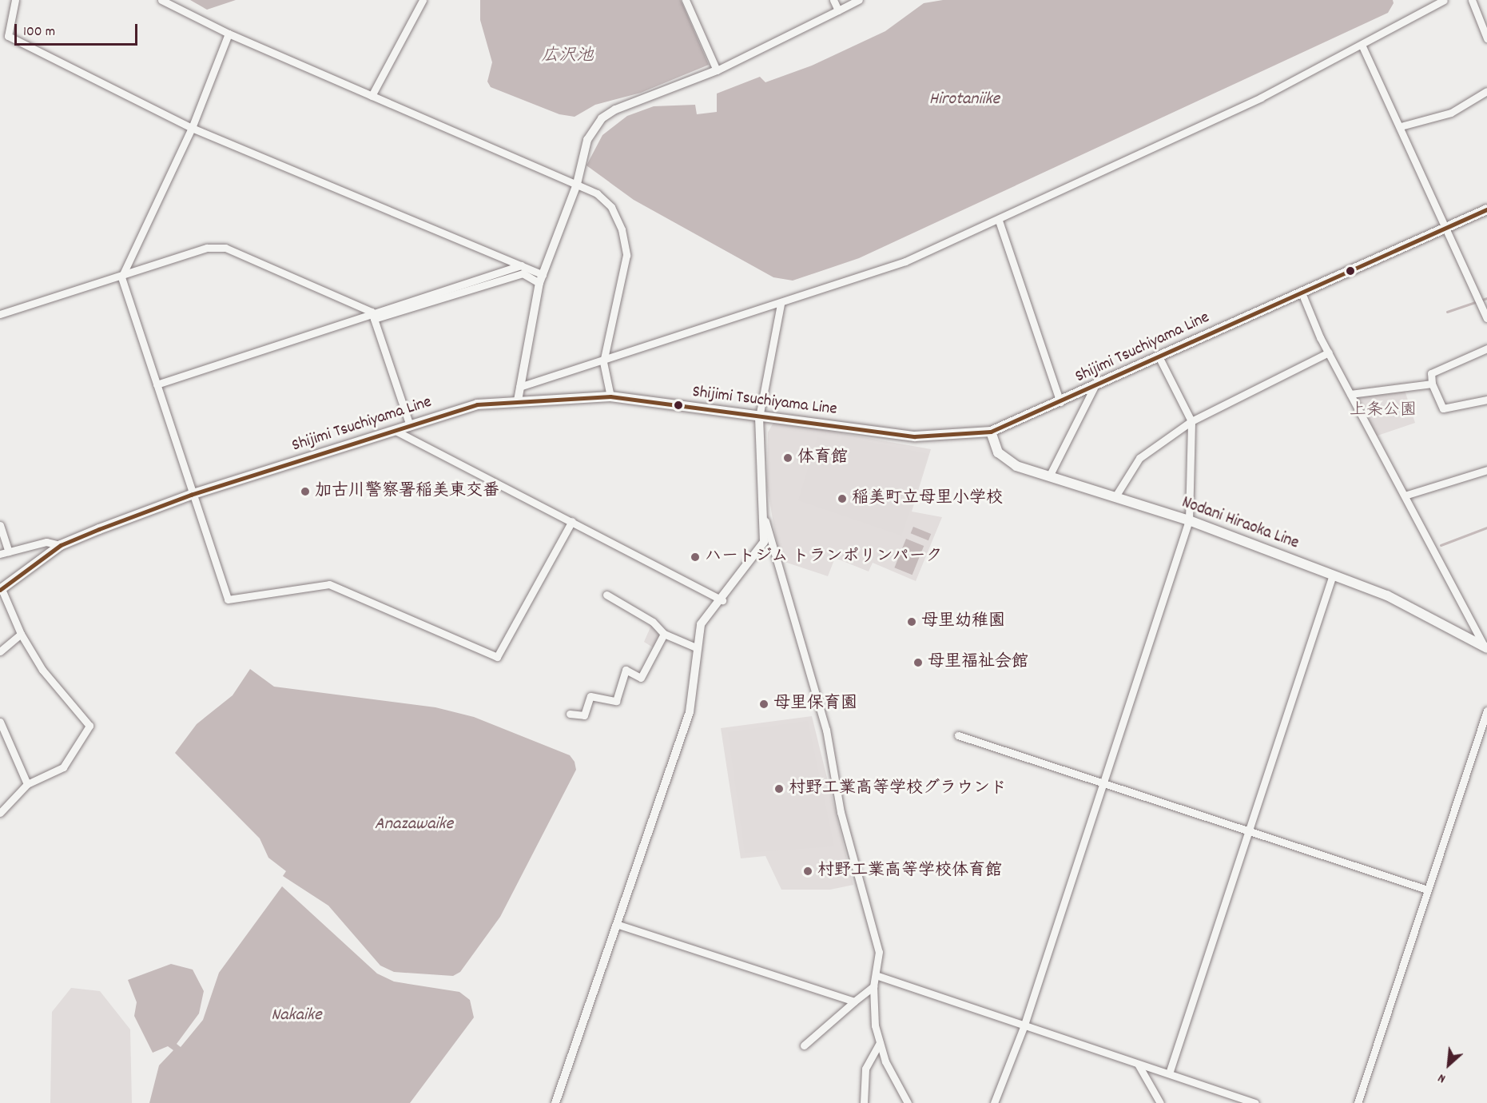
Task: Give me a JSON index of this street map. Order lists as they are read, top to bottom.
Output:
{
  "streets": {
    "main road": ["Shijimi Tsuchiyama Line", "Nodani Hiraoka Line"]
  },
  "crossings": [
    ["Shijimi Tsuchiyama Line", "Nodani Hiraoka Line"]
  ],
  "water": [
    "広沢池",
    "Hirotaniike",
    "Anazawaike",
    "Nakaike"
  ],
  "parks": ["上条公園"],
  "places": [
    "体育館",
    "加古川警察署稲美東交番",
    "稲美町立母里小学校",
    "ハートジム トランポリンパーク",
    "母里幼稚園",
    "母里福祉会館",
    "母里保育園",
    "村野工業高等学校グラウンド",
    "村野工業高等学校体育館"
  ],
  "scale_bar": "100 m",
  "north": "bottom left"
}
